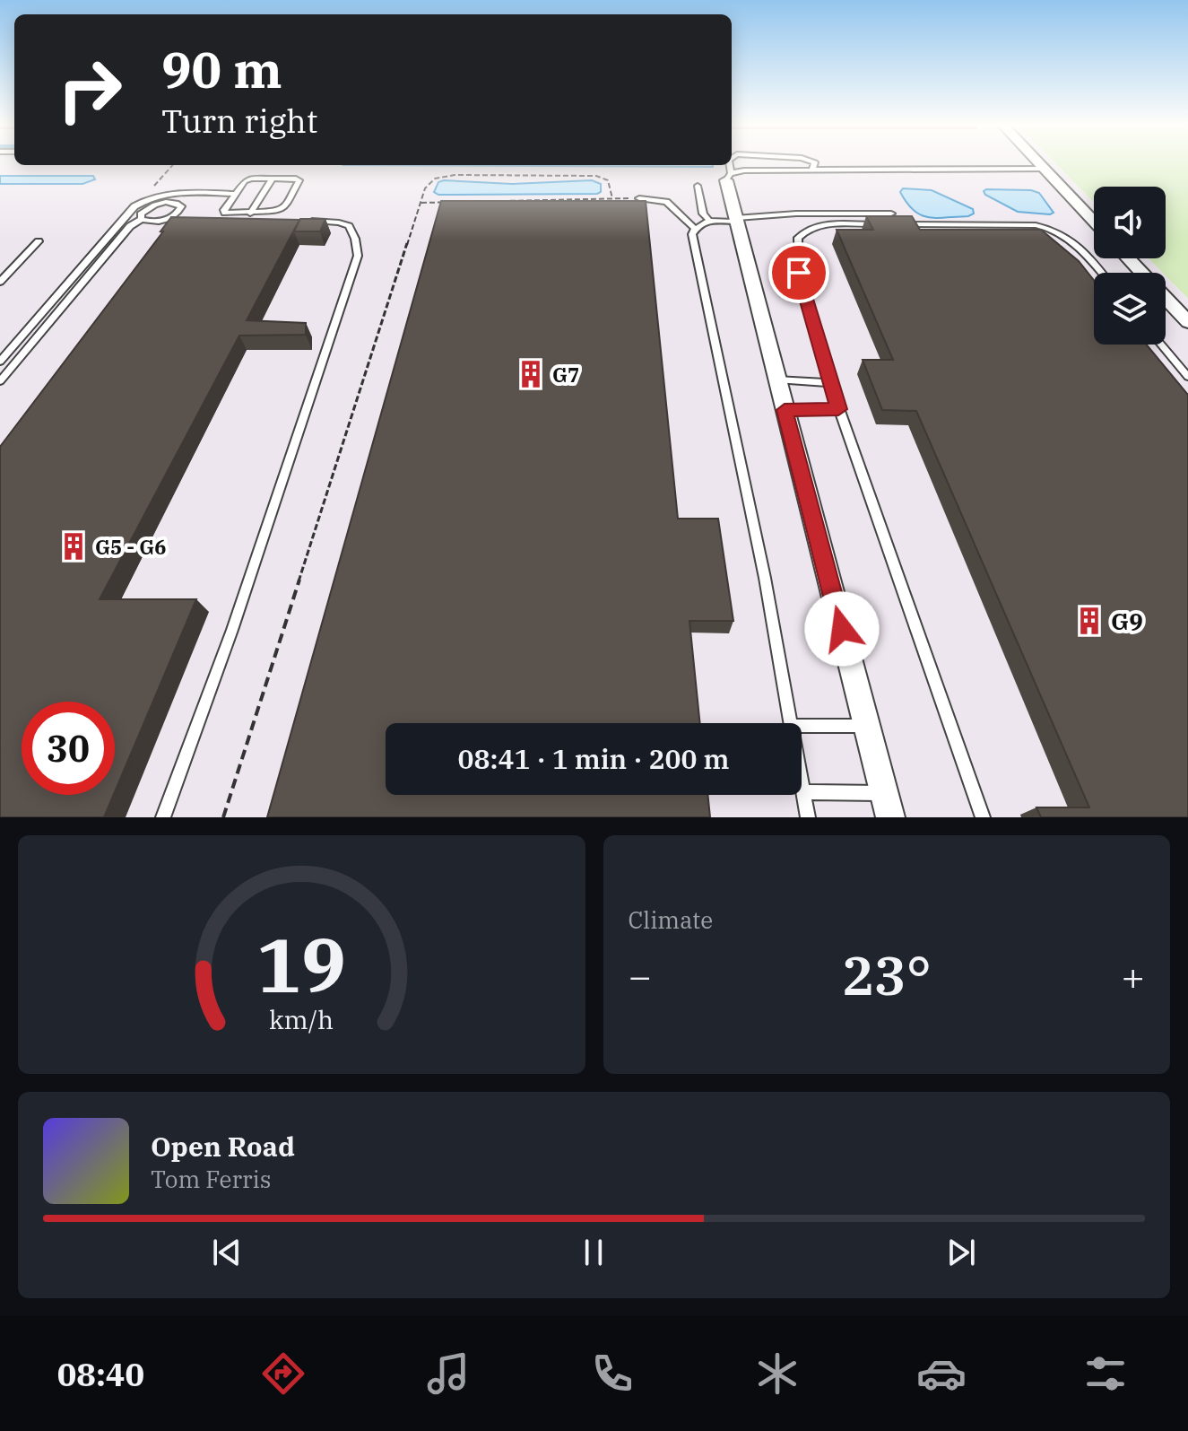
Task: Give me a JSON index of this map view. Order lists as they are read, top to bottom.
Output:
{
  "places": {
    "building": ["G7", "G5 - G6", "G9"]
  },
  "page": {
    "turn": ["90 m", "Turn right"],
    "limit": "30",
    "trip": "08:41 · 1 min · 200 m",
    "tile": "Climate",
    "heat": ["−", "23°", "+"],
    "song": ["Open Road", "Tom Ferris"],
    "tabs": "08:40",
    "gauge": ["19", "km/h"]
  }
}
